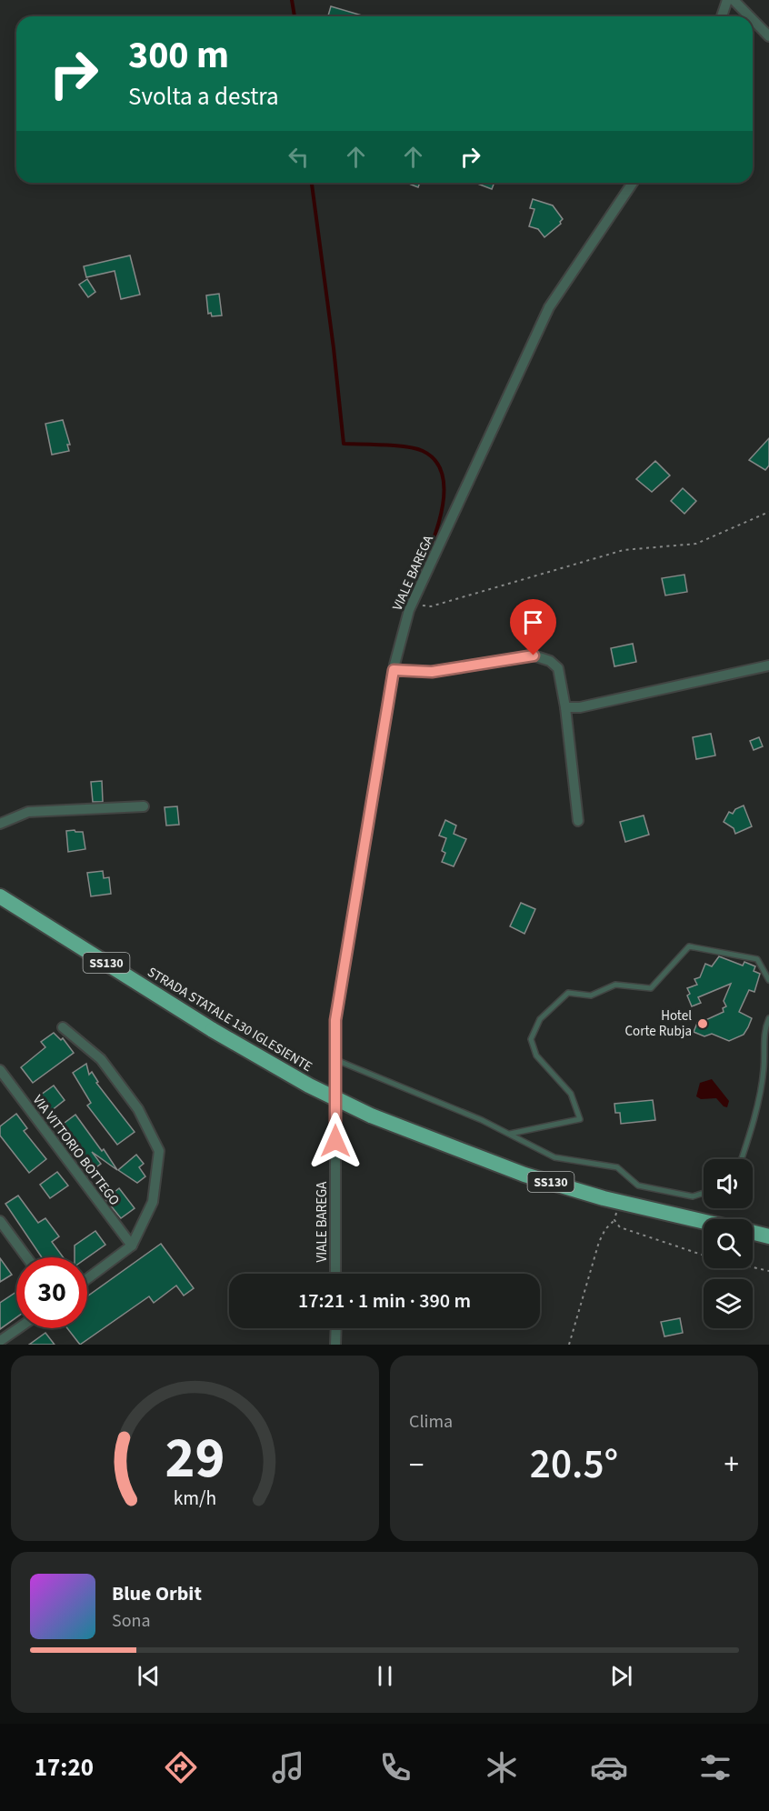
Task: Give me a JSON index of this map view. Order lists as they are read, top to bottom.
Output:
{
  "streets": {
    "highway": ["SS130", "STRADA STATALE 130 IGLESIENTE"],
    "street": ["VIALE BAREGA", "VIA VITTORIO BOTTEGO"]
  },
  "places": ["Hotel Corte Rubja"],
  "page": {
    "turn": ["300 m", "Svolta a destra"],
    "limit": "30",
    "trip": "17:21 · 1 min · 390 m",
    "tile": "Clima",
    "heat": ["−", "20.5°", "+"],
    "song": ["Blue Orbit", "Sona"],
    "tabs": "17:20",
    "gauge": ["29", "km/h"]
  }
}
